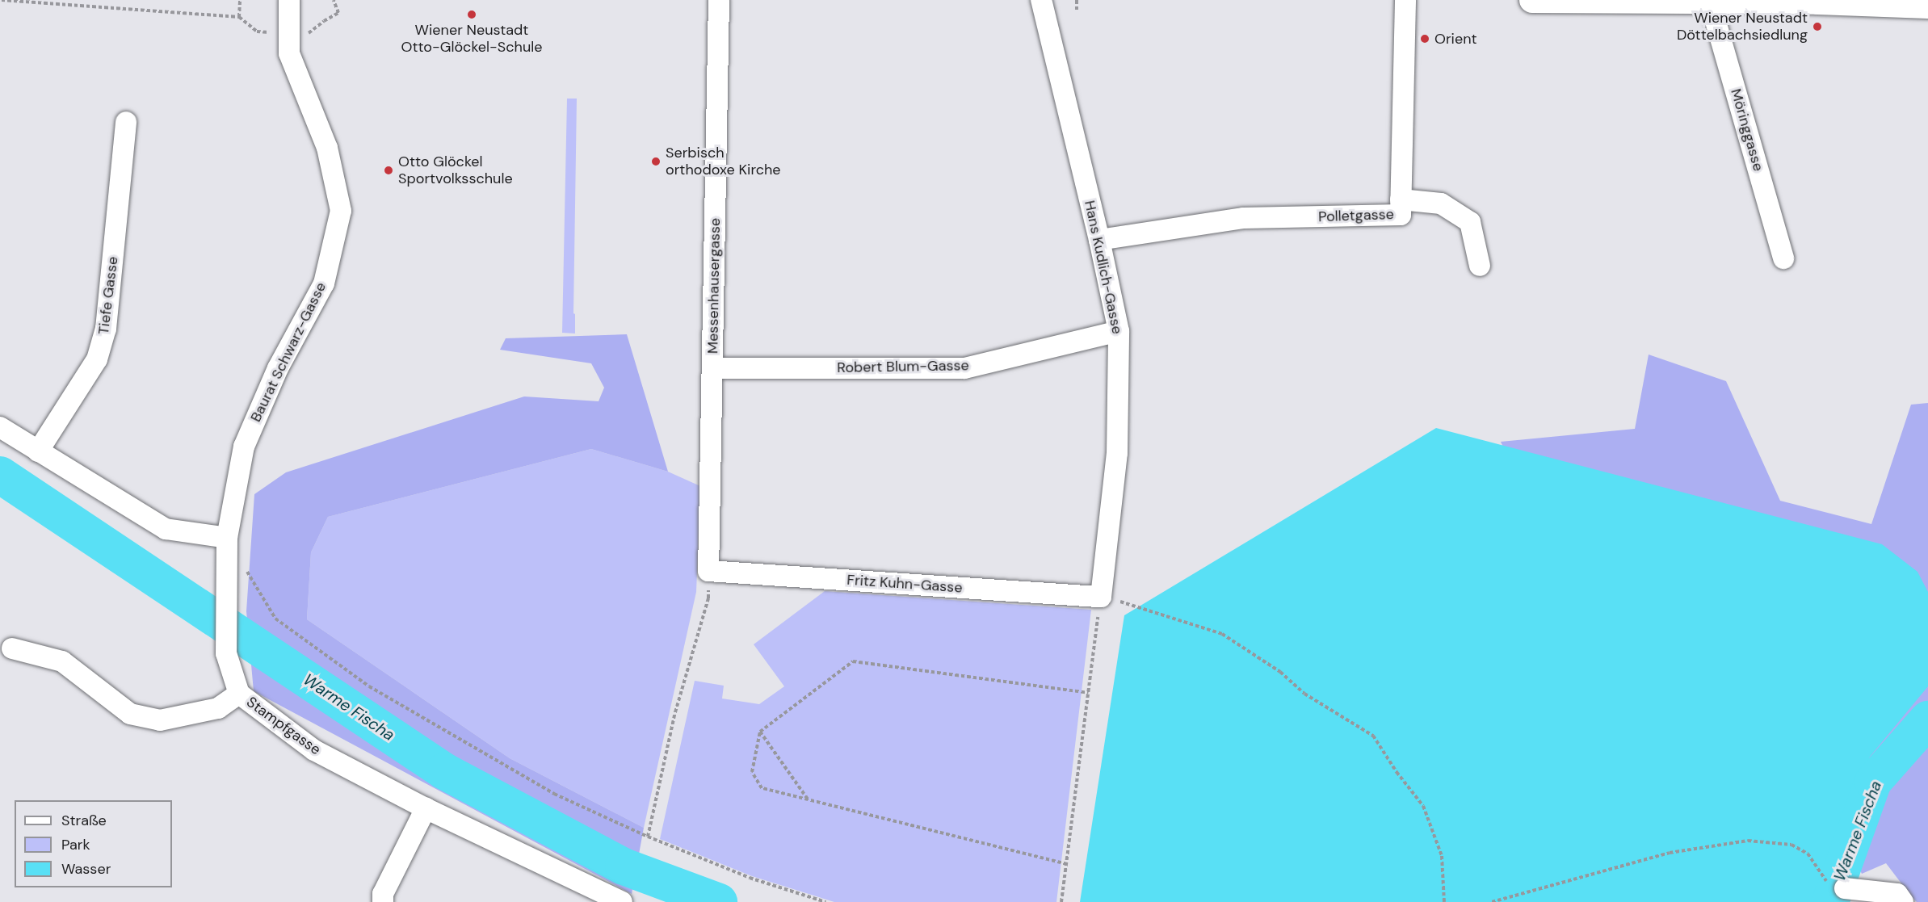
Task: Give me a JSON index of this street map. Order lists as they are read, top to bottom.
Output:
{
  "streets": {
    "street": [
      "Möringgasse",
      "Polletgasse",
      "Hans Kudlich-Gasse",
      "Messenhausergasse",
      "Tiefe Gasse",
      "Baurat Schwarz-Gasse",
      "Robert Blum-Gasse",
      "Fritz Kuhn-Gasse",
      "Stampfgasse"
    ]
  },
  "crossings": [
    ["Polletgasse", "Hans Kudlich-Gasse"],
    ["Hans Kudlich-Gasse", "Robert Blum-Gasse"],
    ["Hans Kudlich-Gasse", "Fritz Kuhn-Gasse"],
    ["Messenhausergasse", "Robert Blum-Gasse"],
    ["Messenhausergasse", "Fritz Kuhn-Gasse"],
    ["Baurat Schwarz-Gasse", "Stampfgasse"]
  ],
  "water": ["Warme Fischa"],
  "places": [
    "Wiener Neustadt Otto-Glöckel-Schule",
    "Wiener Neustadt Döttelbachsiedlung",
    "Orient",
    "Serbisch orthodoxe Kirche",
    "Otto Glöckel Sportvolksschule"
  ],
  "legend": ["Straße", "Park", "Wasser"]
}
